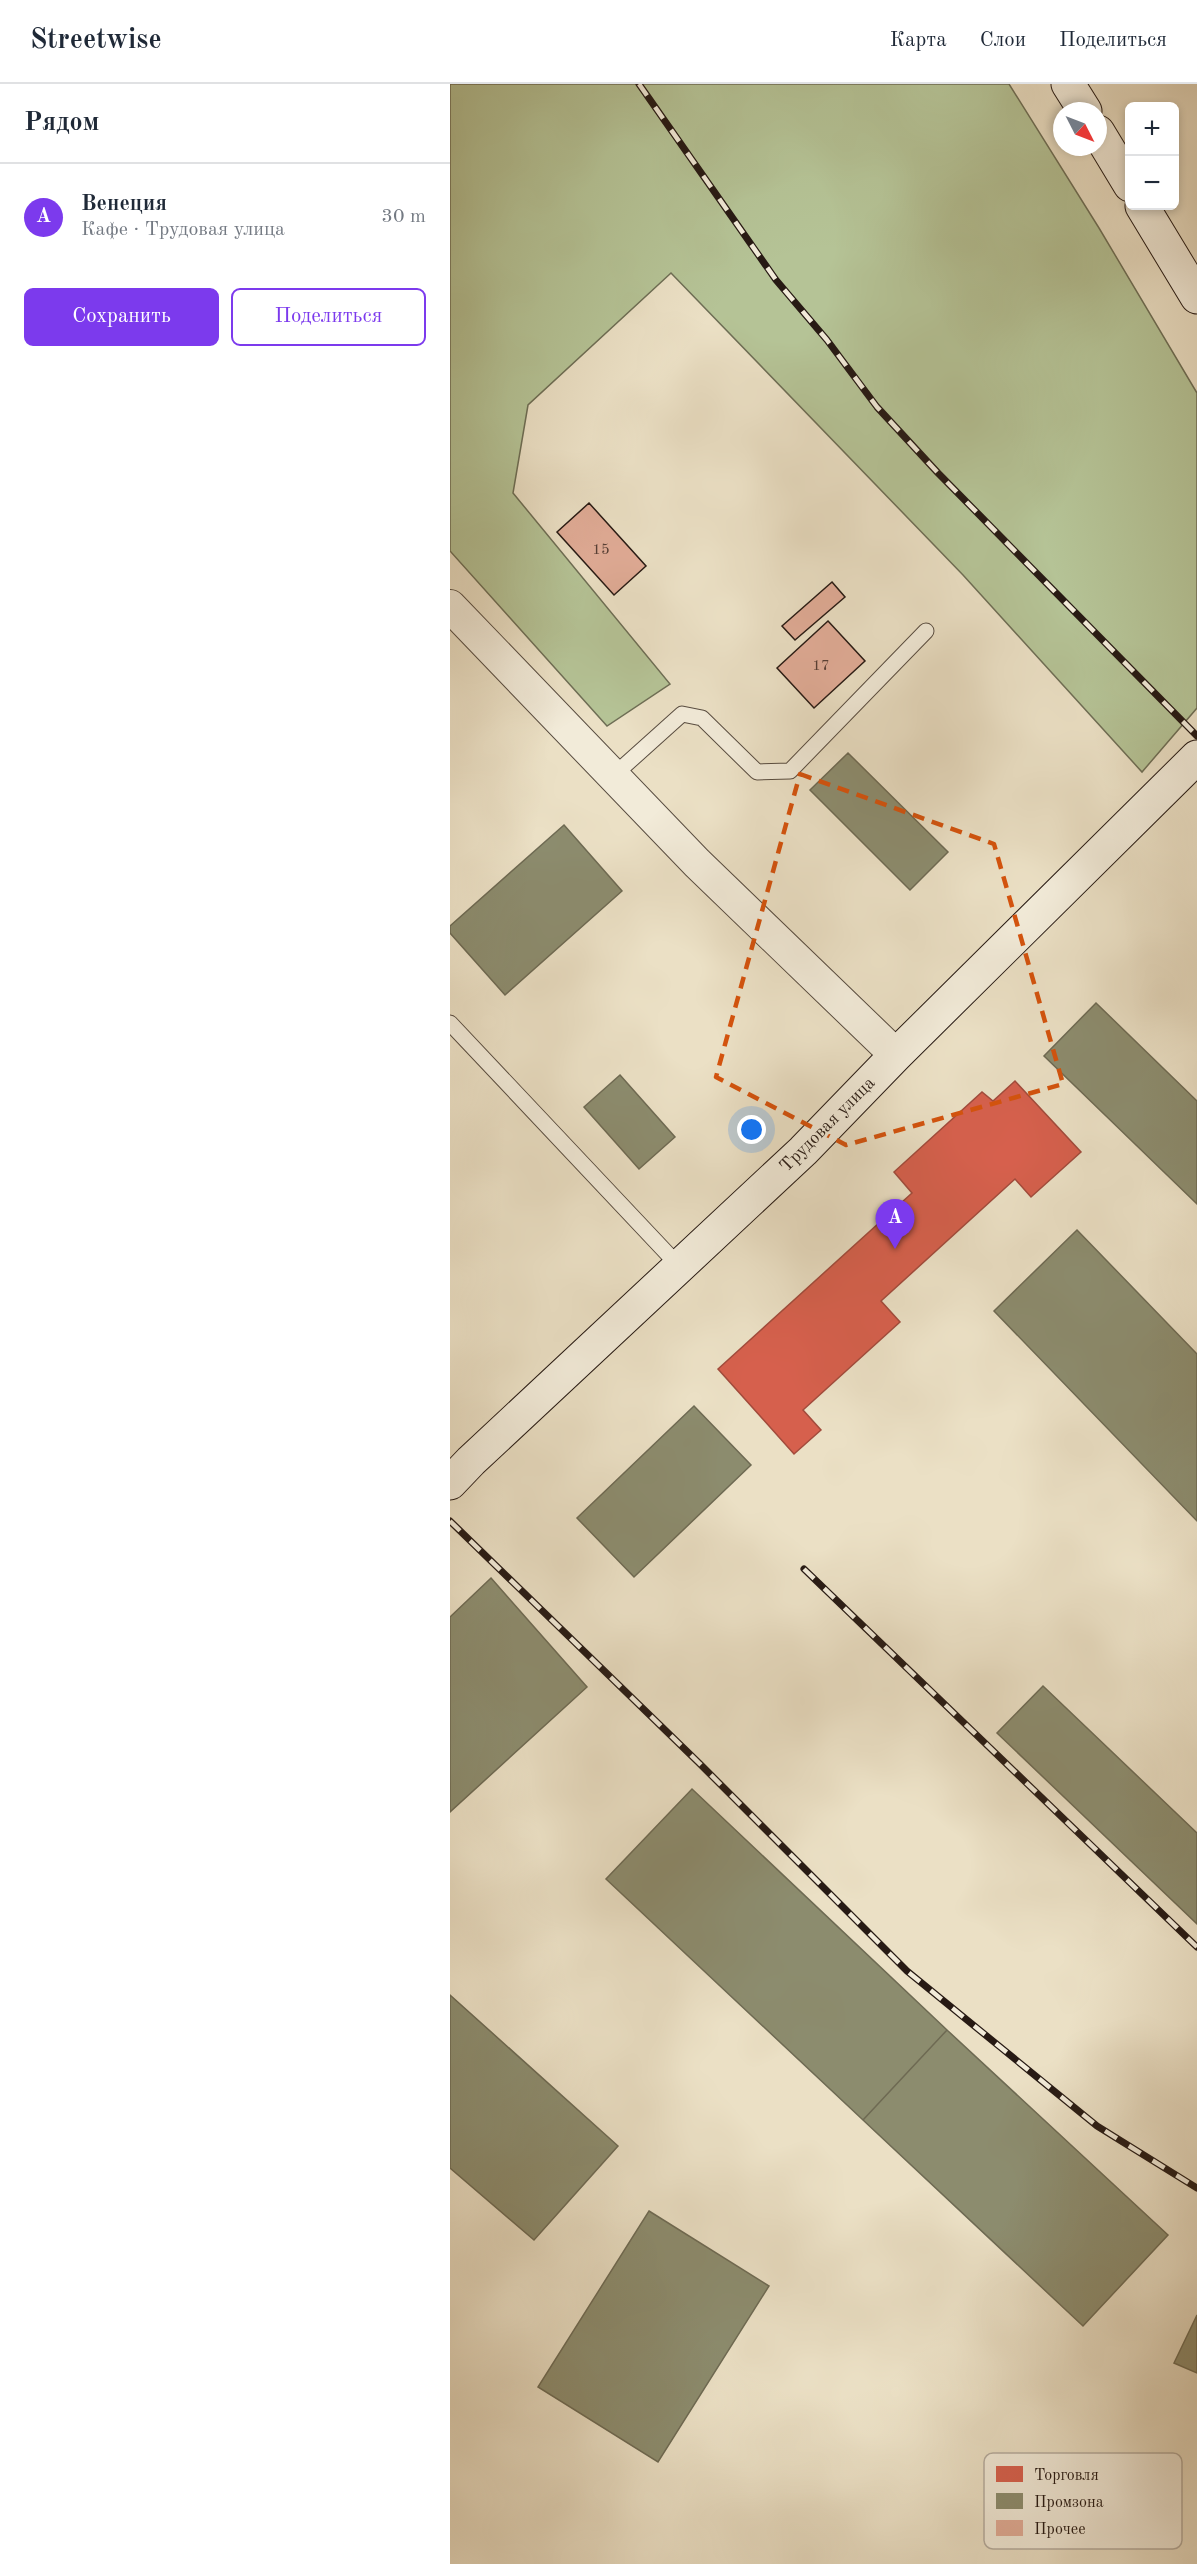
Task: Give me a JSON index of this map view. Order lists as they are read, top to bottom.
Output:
{
  "streets": {
    "main road": ["Трудовая улица"]
  },
  "house_numbers": ["15", "17"],
  "legend": ["Торговля", "Промзона", "Прочее"],
  "north": "bottom right",
  "page": {
    "header": "Streetwise",
    "nav": ["Карта", "Слои", "Поделиться"],
    "heading": "Рядом",
    "map_buttons": ["+", "−"],
    "list": [
      {
        "mark": "A",
        "name": "Венеция",
        "note": "Кафе · Трудовая улица",
        "value": "30 m"
      }
    ],
    "buttons": ["Сохранить", "Поделиться"],
    "pins": "A"
  }
}
